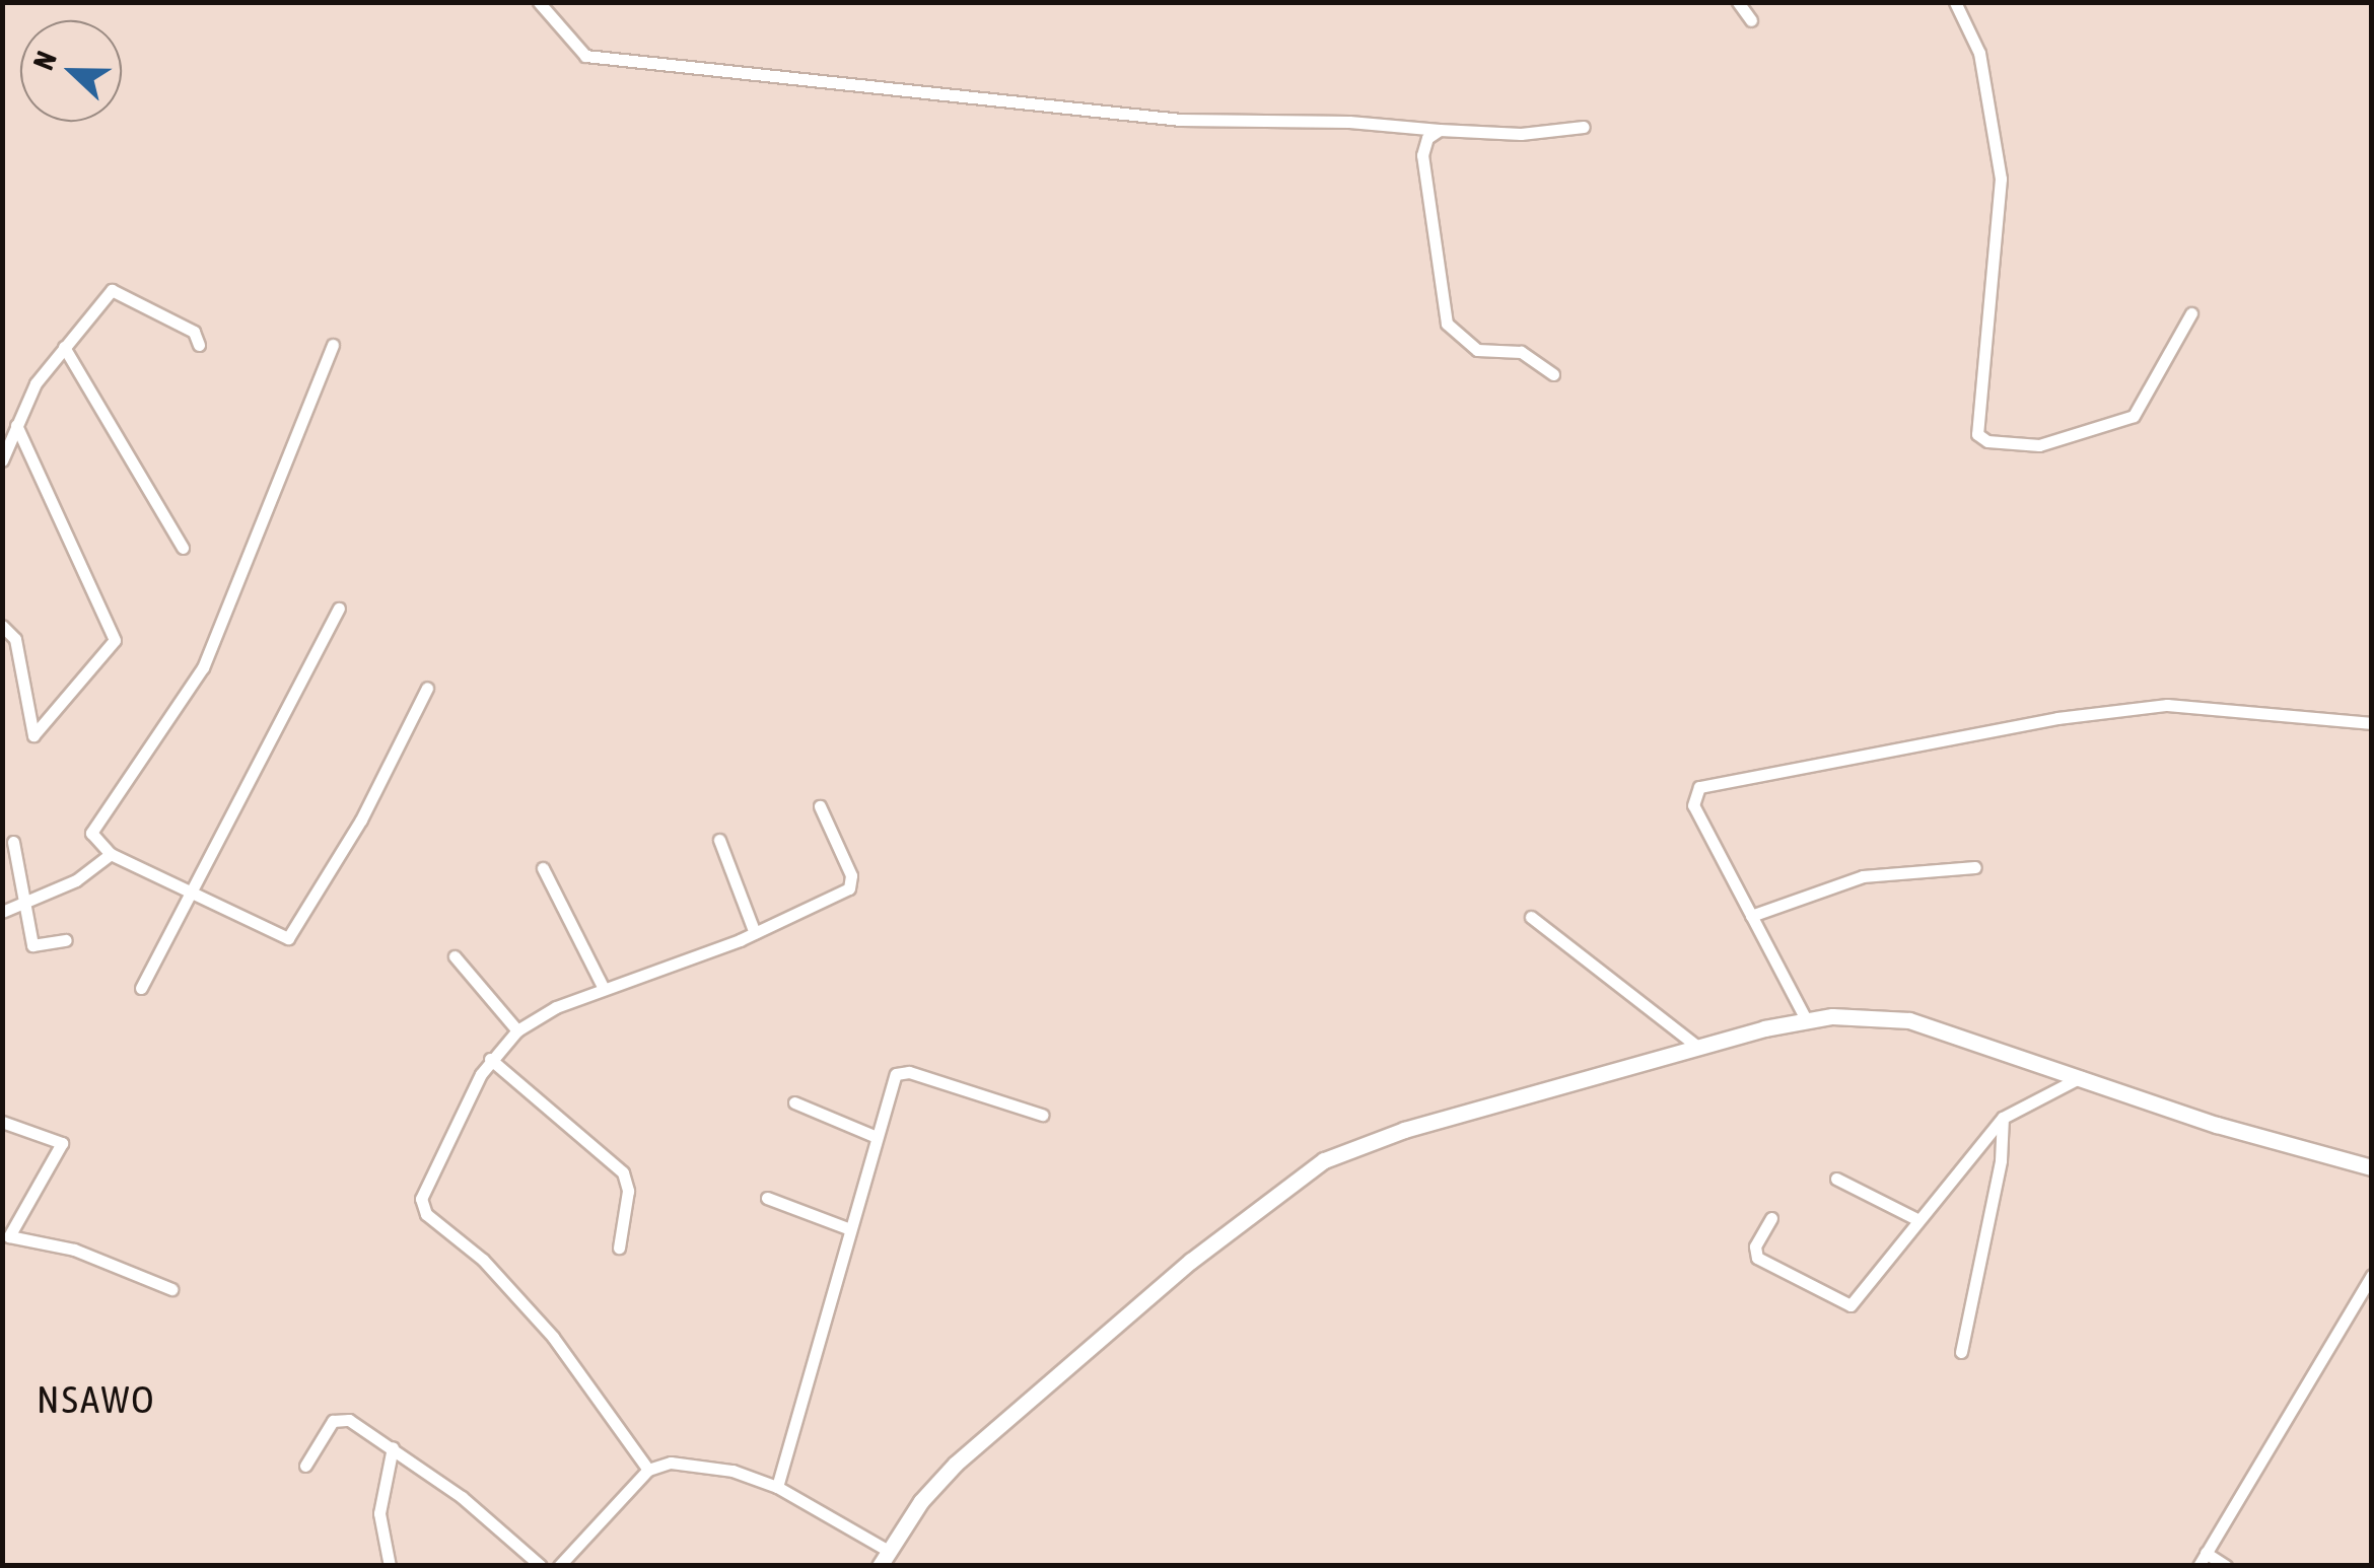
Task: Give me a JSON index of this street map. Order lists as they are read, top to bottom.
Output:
{
  "districts": ["NSAWO"],
  "north": "left"
}
